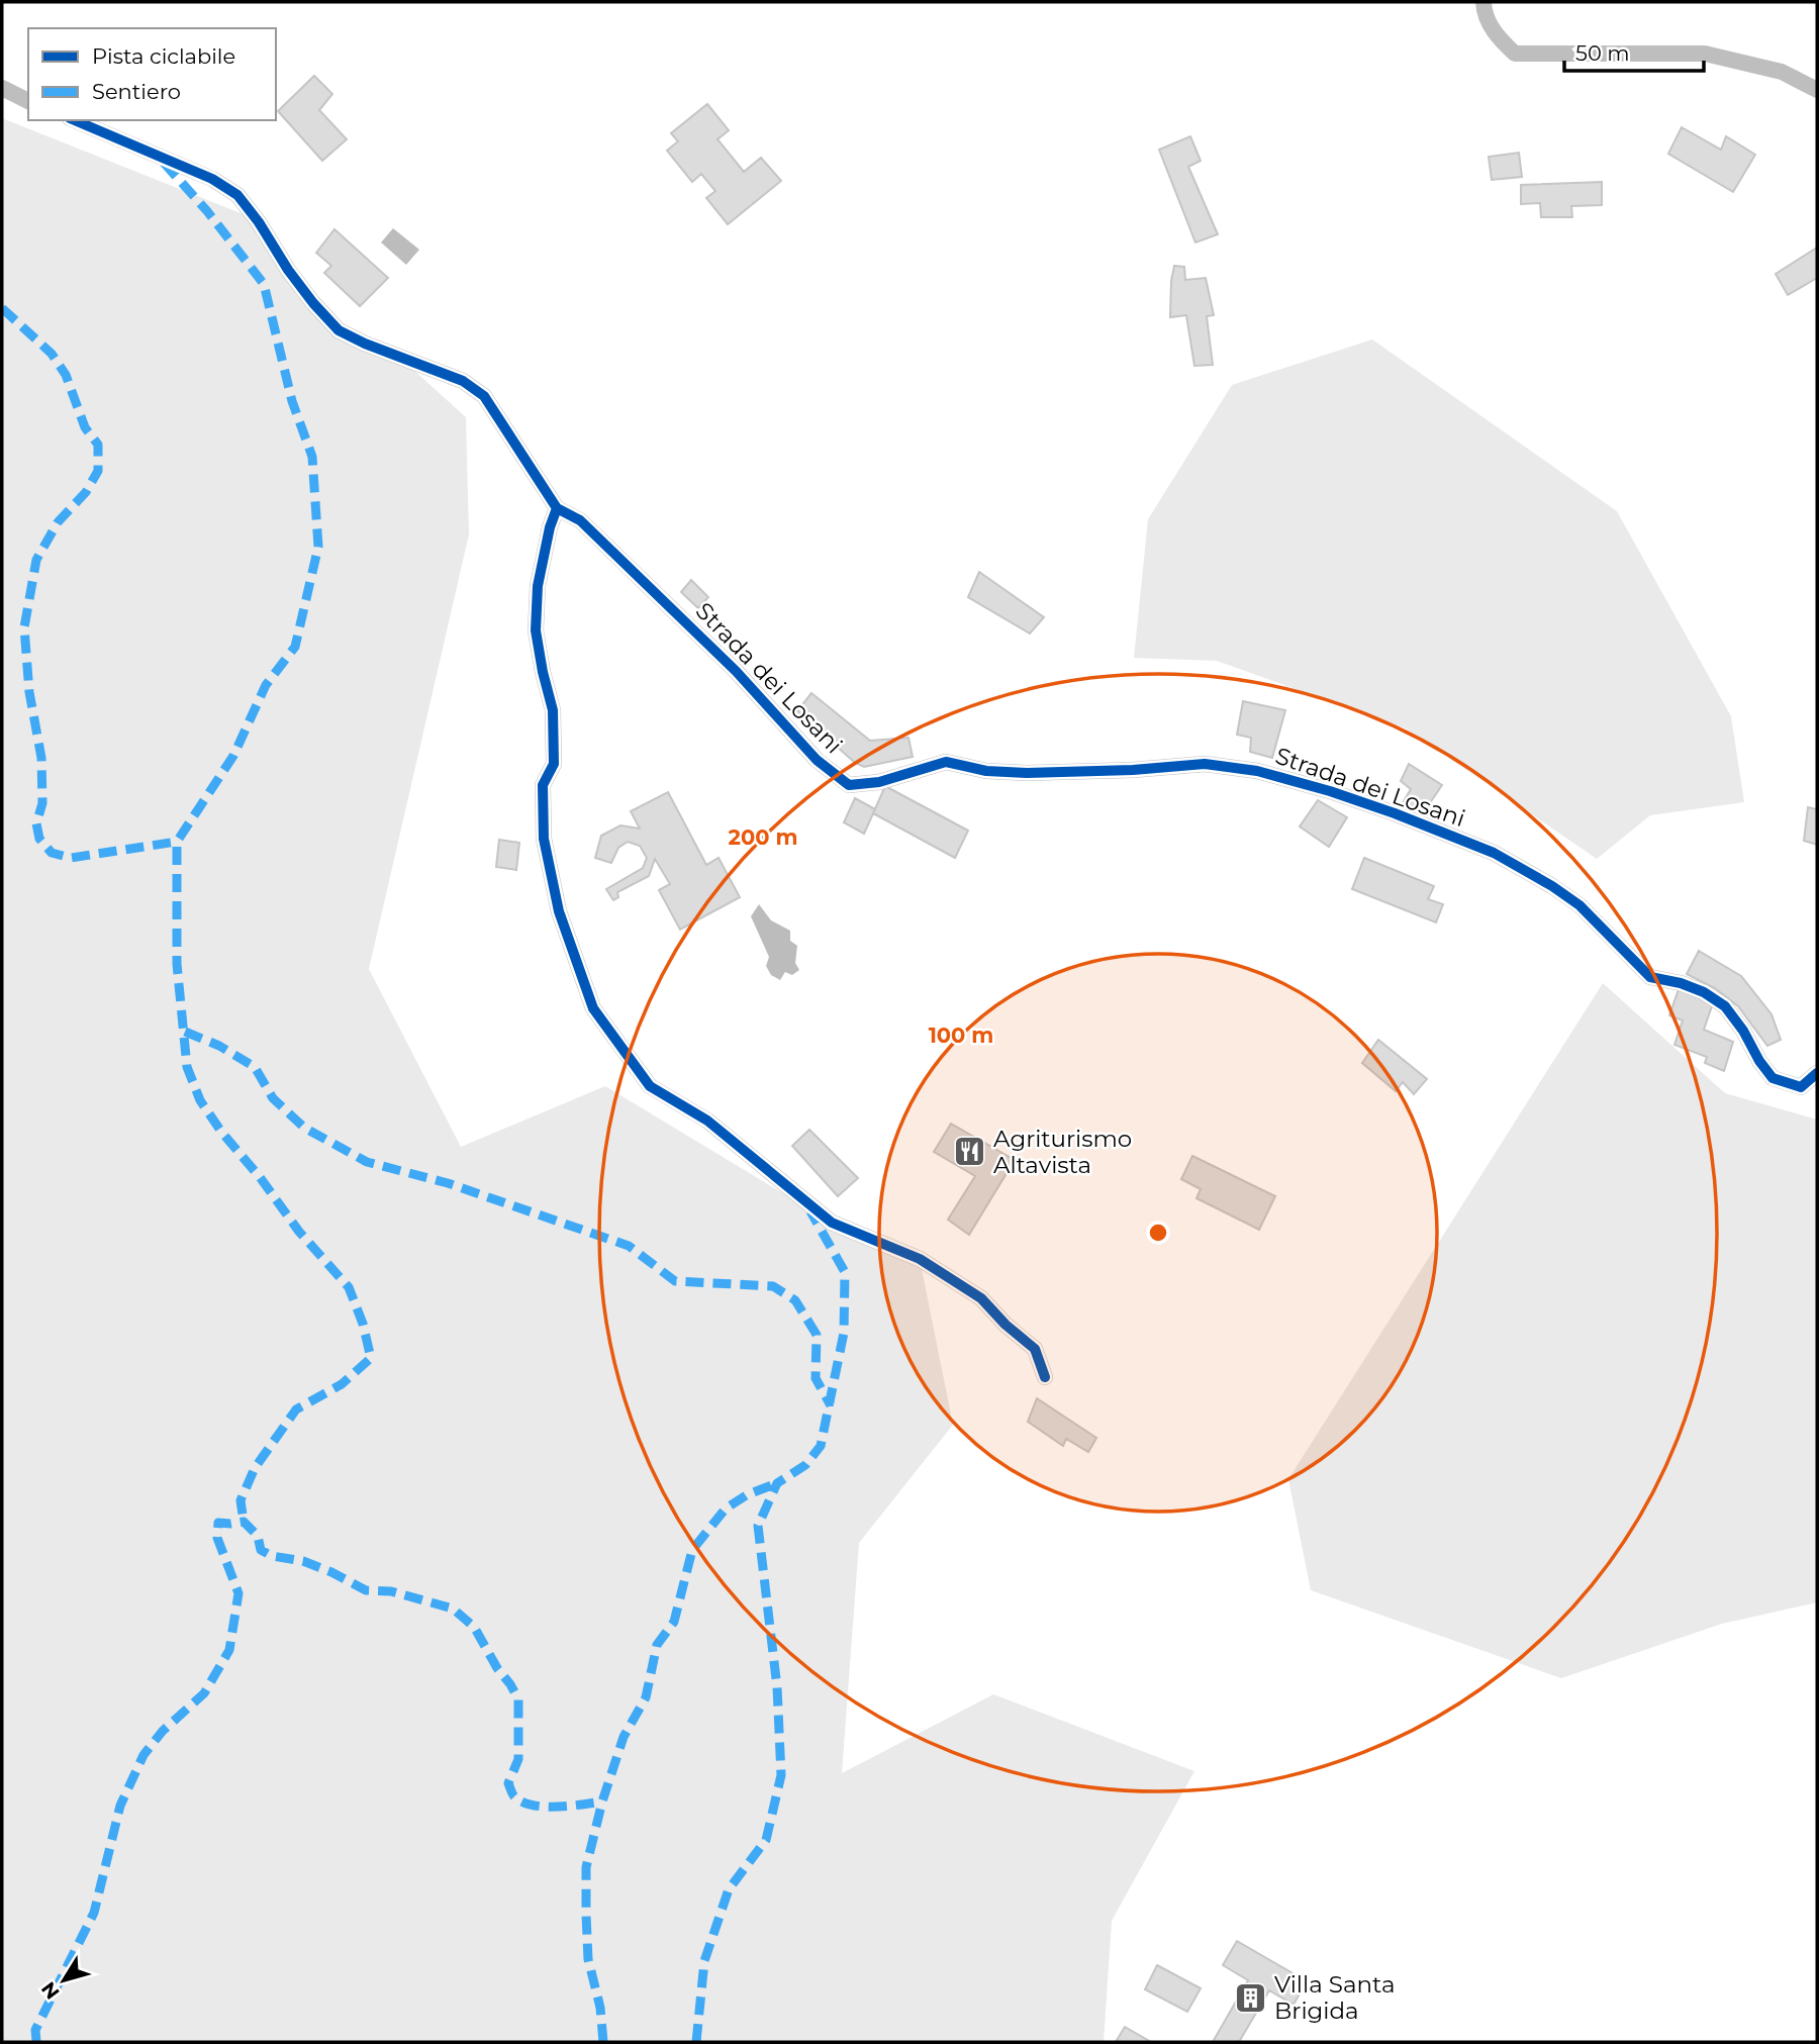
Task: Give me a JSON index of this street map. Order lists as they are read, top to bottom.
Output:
{
  "streets": {
    "street": ["Strada dei Losani"]
  },
  "places": {
    "restaurant": ["Agriturismo Altavista"],
    "building": ["Villa Santa Brigida"]
  },
  "legend": ["Pista ciclabile", "Sentiero"],
  "scale_bar": "50 m",
  "north": "bottom left",
  "rings": ["200 m", "100 m"]
}
